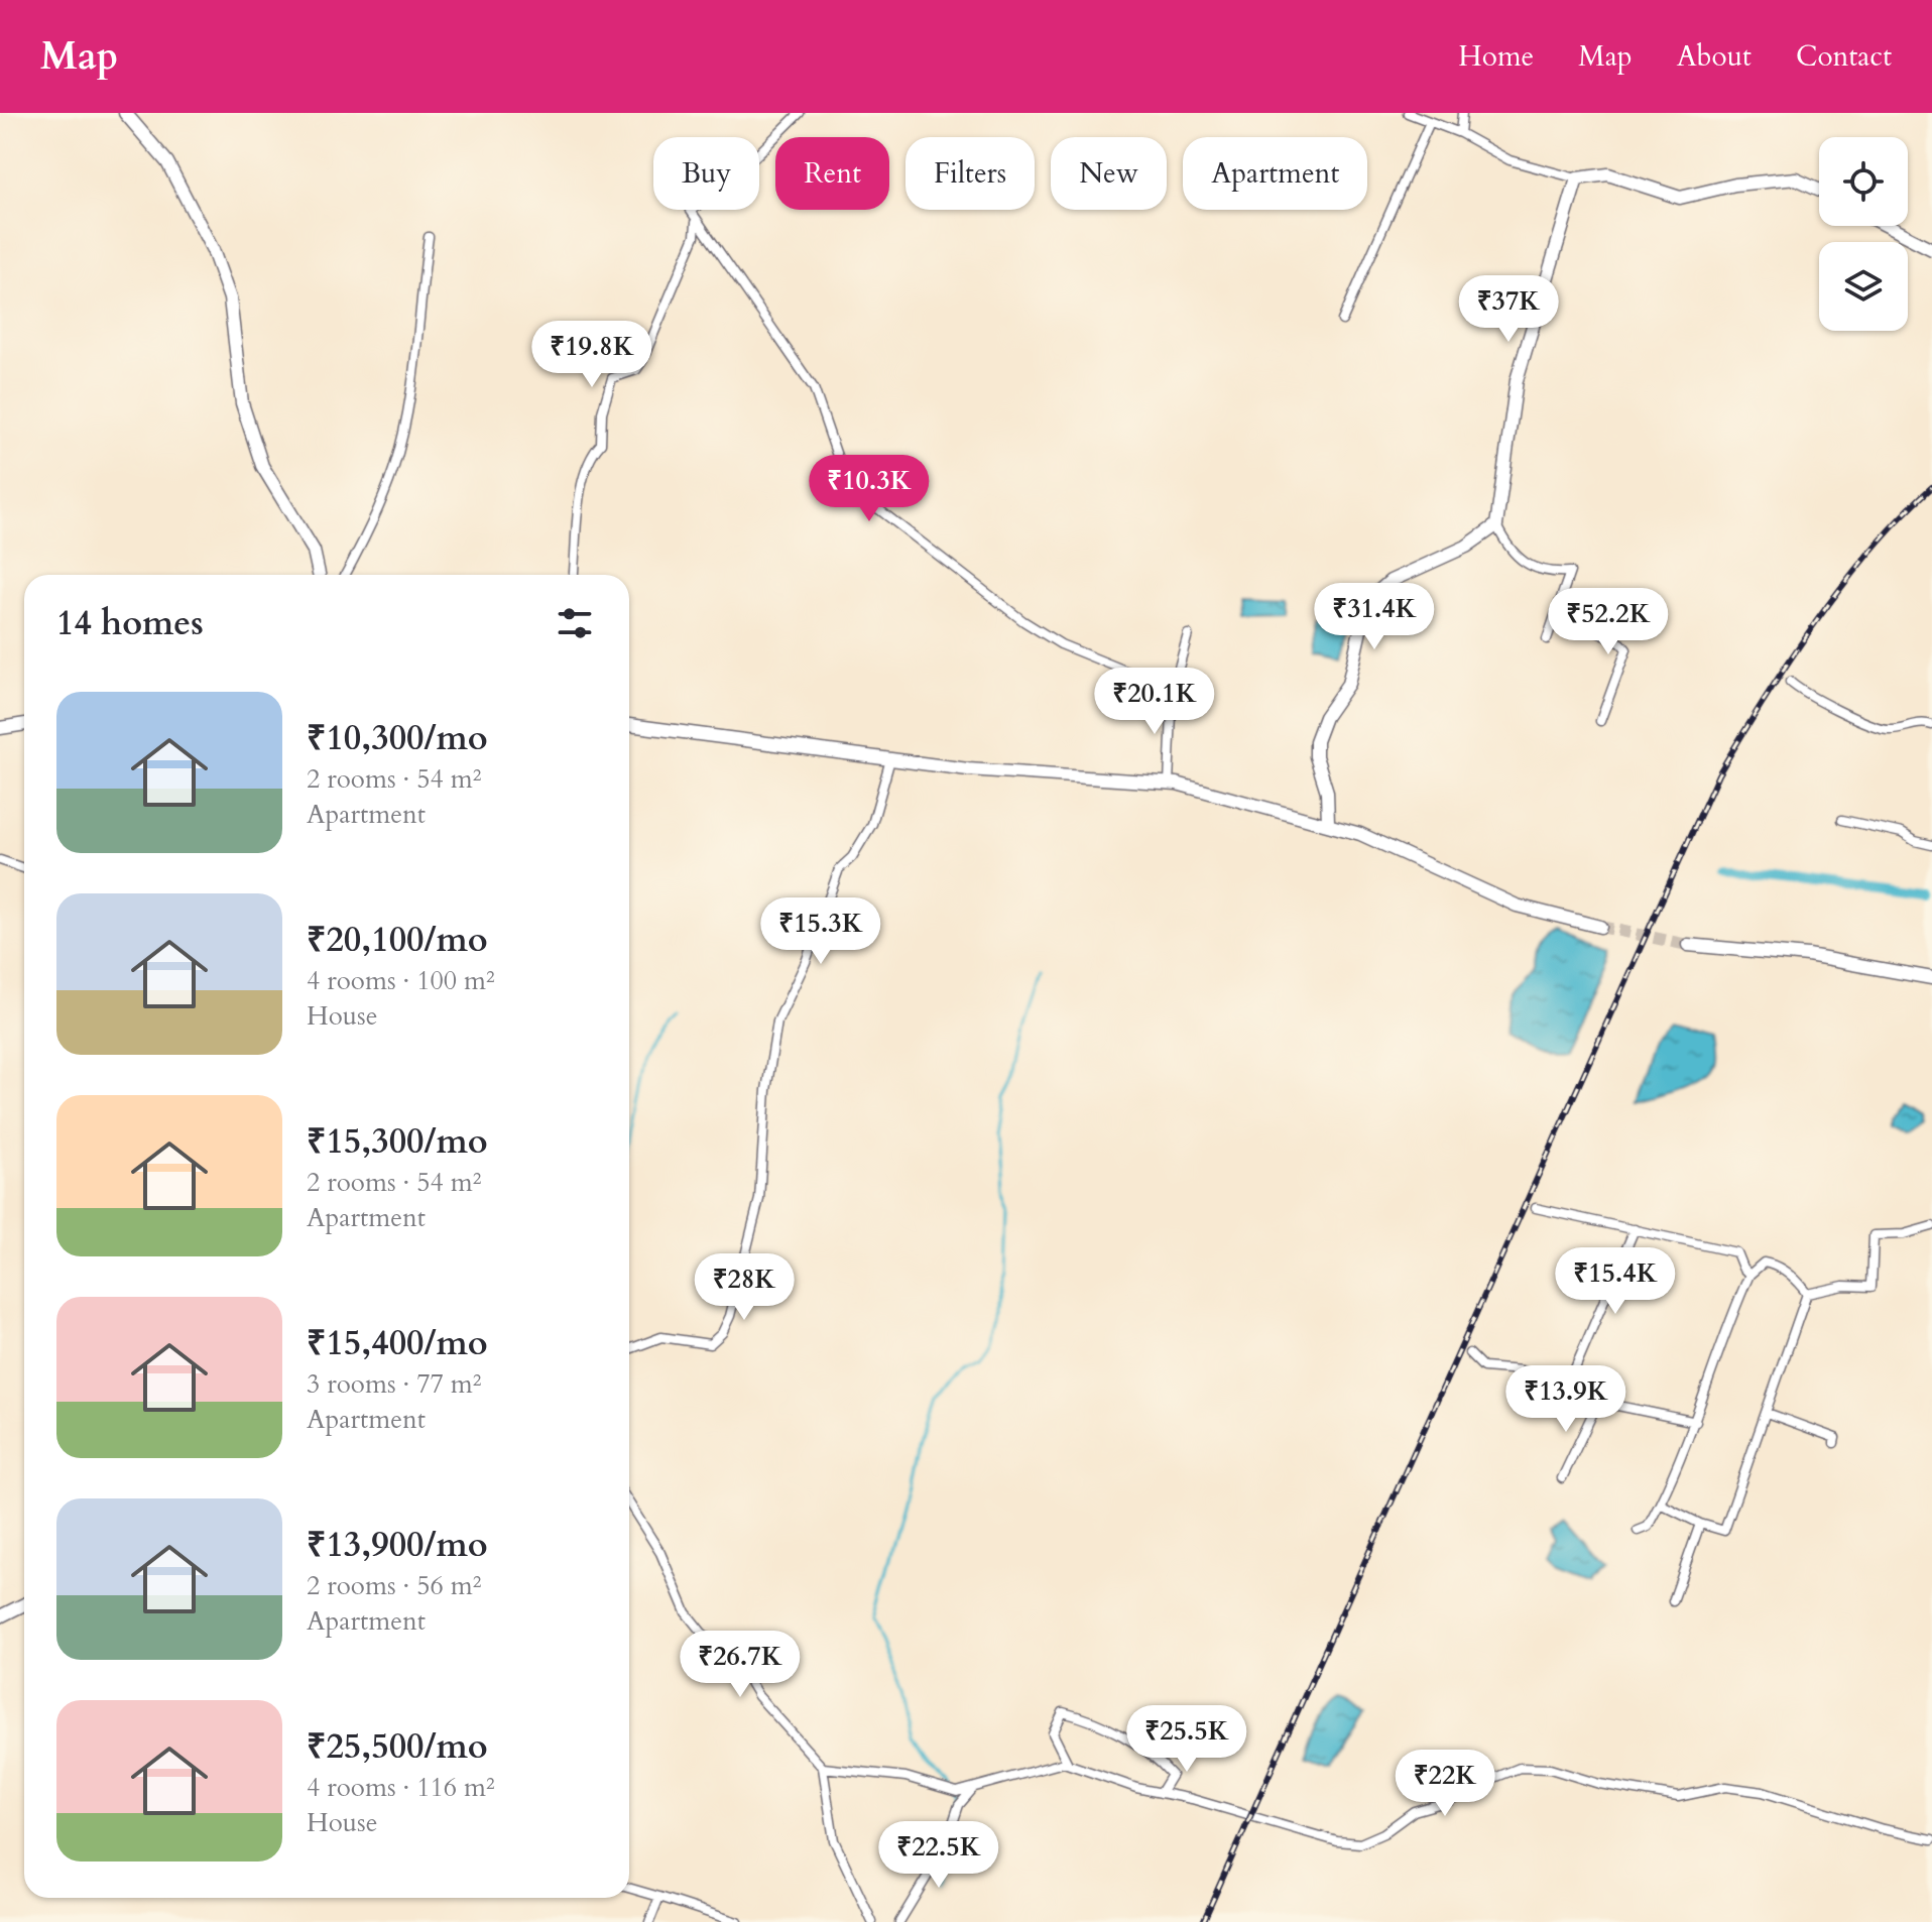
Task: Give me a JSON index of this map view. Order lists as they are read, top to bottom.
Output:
{
  "page": {
    "header": "Map",
    "nav": [
      "Home",
      "Map",
      "About",
      "Contact"
    ],
    "chip": [
      "Buy",
      "Rent",
      "Filters",
      "New",
      "Apartment"
    ],
    "price": [
      "₹37K",
      "₹19.8K",
      "₹10.3K",
      "₹31.4K",
      "₹52.2K",
      "₹20.1K",
      "₹15.3K",
      "₹15.4K",
      "₹28K",
      "₹13.9K",
      "₹26.7K",
      "₹25.5K",
      "₹22K",
      "₹22.5K"
    ],
    "heading": "14 homes",
    "list": [
      {
        "name": "₹10,300/mo",
        "note": "2 rooms · 54 m² · Apartment"
      },
      {
        "name": "₹20,100/mo",
        "note": "4 rooms · 100 m² · House"
      },
      {
        "name": "₹15,300/mo",
        "note": "2 rooms · 54 m² · Apartment"
      },
      {
        "name": "₹15,400/mo",
        "note": "3 rooms · 77 m² · Apartment"
      },
      {
        "name": "₹13,900/mo",
        "note": "2 rooms · 56 m² · Apartment"
      },
      {
        "name": "₹25,500/mo",
        "note": "4 rooms · 116 m² · House"
      }
    ]
  }
}
